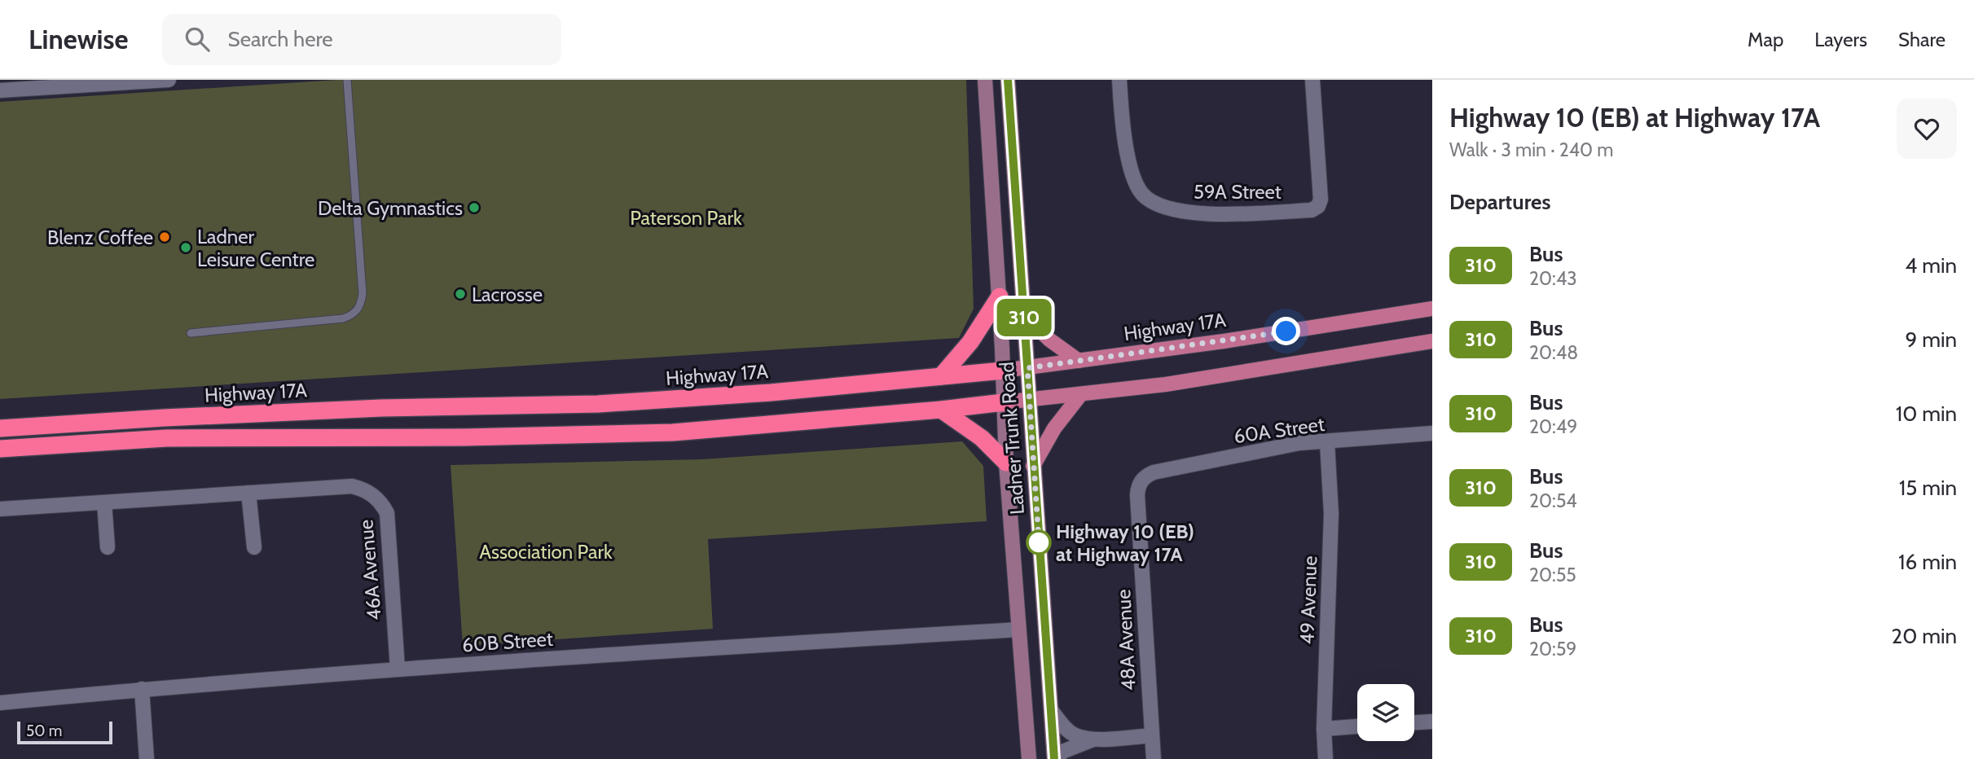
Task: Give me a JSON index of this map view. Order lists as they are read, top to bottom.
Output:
{
  "streets": {
    "highway": ["Highway 17A"],
    "main road": ["Ladner Trunk Road"],
    "street": [
      "59A Street",
      "60A Street",
      "46A Avenue",
      "49 Avenue",
      "48A Avenue",
      "60B Street"
    ]
  },
  "crossings": [
    ["Highway 17A", "Ladner Trunk Road"],
    ["60A Street", "49 Avenue"],
    ["60A Street", "48A Avenue"],
    ["Ladner Trunk Road", "60B Street"],
    ["46A Avenue", "60B Street"]
  ],
  "parks": ["Paterson Park", "Association Park"],
  "places": [
    "Delta Gymnastics",
    "Blenz Coffee",
    "Ladner Leisure Centre",
    "Lacrosse",
    "Highway 10 (EB) at Highway 17A"
  ],
  "lines": ["bus line 310"],
  "scale_bar": "50 m",
  "page": {
    "header": "Linewise",
    "search": "Search here",
    "nav": ["Map", "Layers", "Share"],
    "on_map": "310",
    "heading": [
      ["Highway 10 (EB) at Highway 17A", "Walk · 3 min · 240 m"],
      "Departures"
    ],
    "list": [
      {
        "mark": "310",
        "name": "Bus",
        "note": "20:43",
        "value": "4 min"
      },
      {
        "mark": "310",
        "name": "Bus",
        "note": "20:48",
        "value": "9 min"
      },
      {
        "mark": "310",
        "name": "Bus",
        "note": "20:49",
        "value": "10 min"
      },
      {
        "mark": "310",
        "name": "Bus",
        "note": "20:54",
        "value": "15 min"
      },
      {
        "mark": "310",
        "name": "Bus",
        "note": "20:55",
        "value": "16 min"
      },
      {
        "mark": "310",
        "name": "Bus",
        "note": "20:59",
        "value": "20 min"
      }
    ],
    "scale": "50 m"
  }
}
